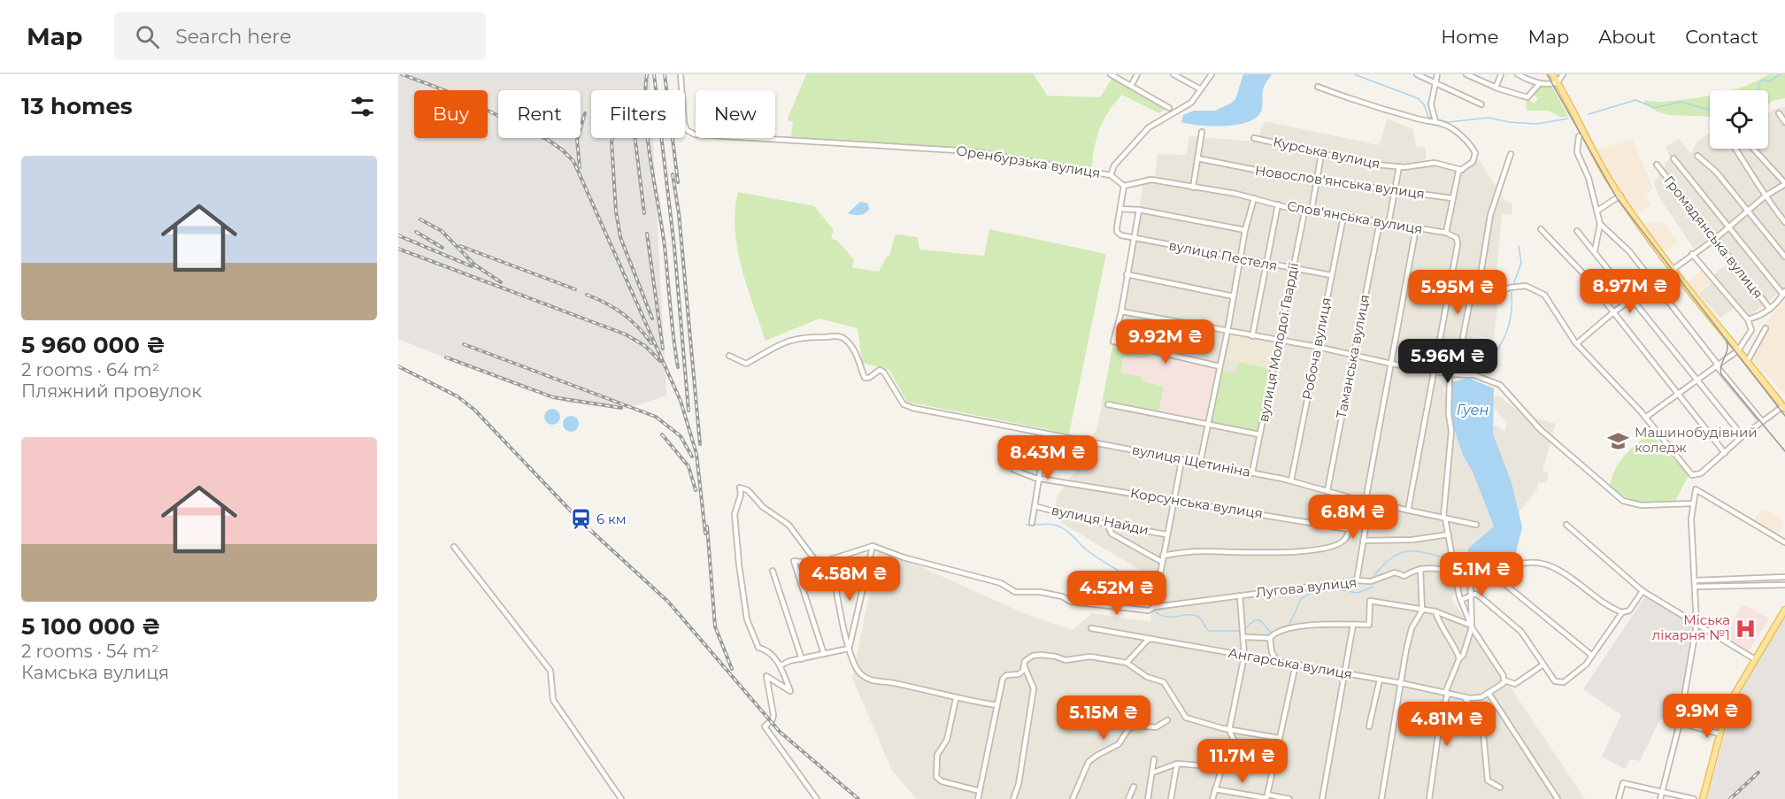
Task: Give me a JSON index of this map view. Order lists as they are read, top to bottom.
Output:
{
  "streets": {
    "street": [
      "Курська вулиця",
      "Оренбурзька вулиця",
      "Новослов'янська вулиця",
      "Слов'янська вулиця",
      "Громадянська вулиця",
      "вулиця Пестеля",
      "вулиця Молодої Гвардії",
      "Робоча вулиця",
      "Таманська вулиця",
      "вулиця Щетиніна",
      "Корсунська вулиця",
      "вулиця Найди",
      "Лугова вулиця",
      "Ангарська вулиця"
    ]
  },
  "crossings": [
    ["Слов'янська вулиця", "вулиця Молодої Гвардії"],
    ["Слов'янська вулиця", "Робоча вулиця"],
    ["Слов'янська вулиця", "Таманська вулиця"],
    ["вулиця Пестеля", "вулиця Молодої Гвардії"],
    ["вулиця Пестеля", "Робоча вулиця"],
    ["вулиця Молодої Гвардії", "вулиця Щетиніна"],
    ["Робоча вулиця", "вулиця Щетиніна"],
    ["Таманська вулиця", "вулиця Щетиніна"]
  ],
  "water": ["Гуен"],
  "places": {
    "school or university": ["Машинобудівний коледж"],
    "station": ["6 км"],
    "hospital": ["Міська лікарня №1"]
  },
  "page": {
    "header": "Map",
    "search": "Search here",
    "nav": [
      "Home",
      "Map",
      "About",
      "Contact"
    ],
    "heading": "13 homes",
    "chip": [
      "Buy",
      "Rent",
      "Filters",
      "New"
    ],
    "list": [
      {
        "name": "5 960 000 ₴",
        "note": "2 rooms · 64 m² · Пляжний провулок"
      },
      {
        "name": "5 100 000 ₴",
        "note": "2 rooms · 54 m² · Камська вулиця"
      }
    ],
    "price": [
      "8.97M ₴",
      "5.95M ₴",
      "9.92M ₴",
      "5.96M ₴",
      "8.43M ₴",
      "6.8M ₴",
      "5.1M ₴",
      "4.58M ₴",
      "4.52M ₴",
      "9.9M ₴",
      "5.15M ₴",
      "4.81M ₴",
      "11.7M ₴"
    ]
  }
}
